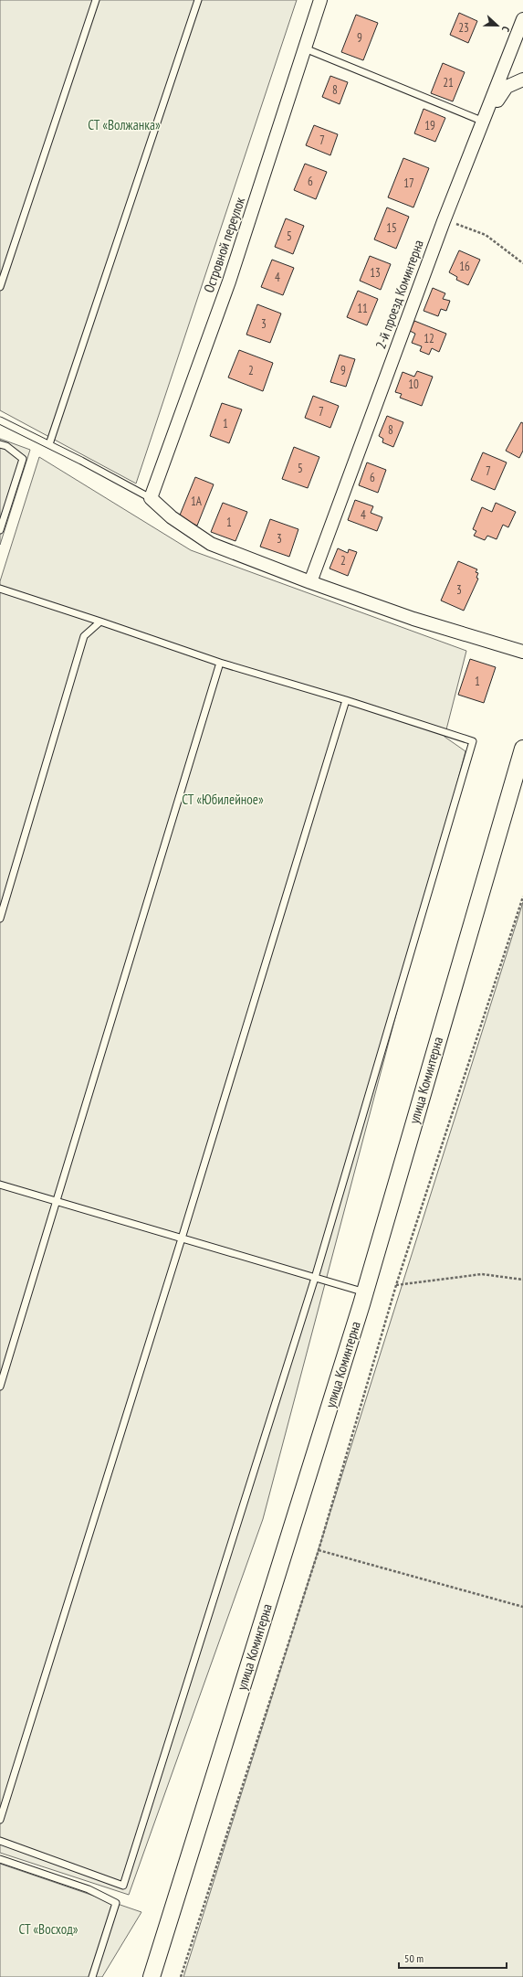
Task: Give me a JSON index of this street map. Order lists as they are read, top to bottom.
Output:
{
  "streets": {
    "street": ["Островной переулок", "2-й проезд Коминтерна", "улица Коминтерна"]
  },
  "parks": ["СТ «Волжанка»", "СТ «Юбилейное»", "СТ «Восход»"],
  "house_numbers": [
    "23",
    "9",
    "21",
    "8",
    "19",
    "7",
    "6",
    "17",
    "15",
    "5",
    "16",
    "13",
    "4",
    "11",
    "3",
    "12",
    "2",
    "9",
    "10",
    "7",
    "1",
    "8",
    "5",
    "7",
    "6",
    "1А",
    "4",
    "1",
    "3",
    "2",
    "3",
    "1"
  ],
  "scale_bar": "50 m",
  "north": "right"
}
